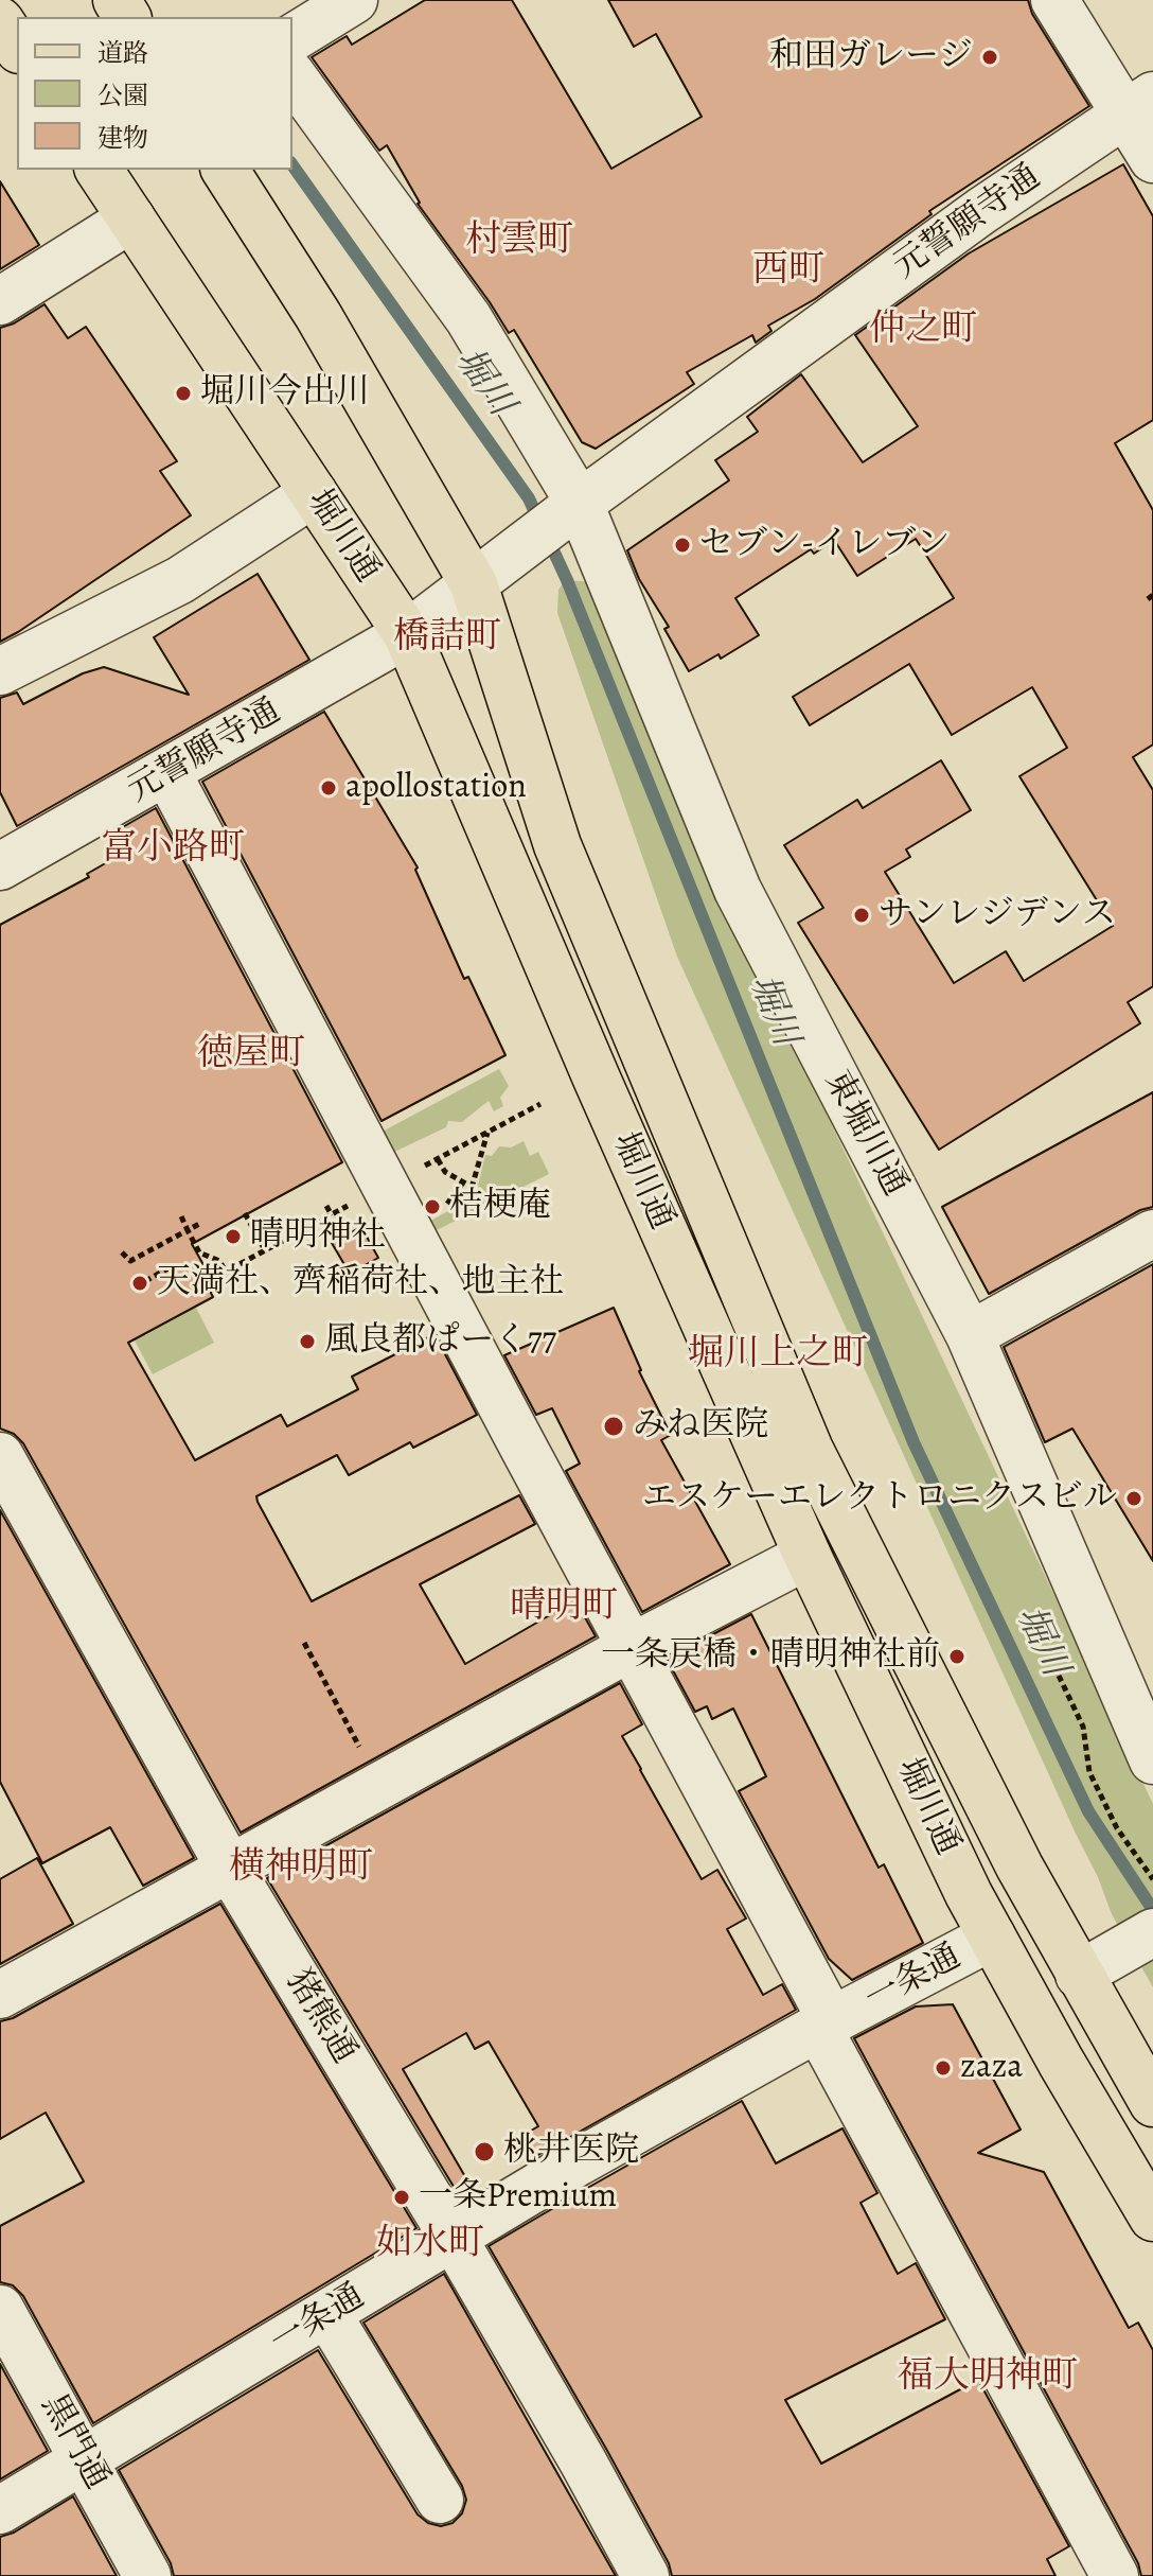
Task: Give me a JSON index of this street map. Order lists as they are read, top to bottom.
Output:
{
  "streets": {
    "main road": ["堀川通"],
    "street": [
      "元誓願寺通",
      "東堀川通",
      "一条通",
      "猪熊通",
      "黒門通"
    ]
  },
  "crossings": [
    ["元誓願寺通", "堀川通"],
    ["元誓願寺通", "東堀川通"],
    ["堀川通", "一条通"],
    ["一条通", "猪熊通"],
    ["一条通", "黒門通"]
  ],
  "districts": [
    "村雲町",
    "西町",
    "仲之町",
    "橋詰町",
    "富小路町",
    "徳屋町",
    "堀川上之町",
    "晴明町",
    "横神明町",
    "如水町",
    "福大明神町"
  ],
  "water": ["堀川"],
  "places": [
    "和田ガレージ",
    "堀川今出川",
    "セブン-イレブン",
    "apollostation",
    "サンレジデンス",
    "桔梗庵",
    "晴明神社",
    "天満社、齊稲荷社、地主社",
    "風良都ぱーく77",
    "みね医院",
    "エスケーエレクトロニクスビル",
    "一条戻橋・晴明神社前",
    "zaza",
    "桃井医院",
    "一条Premium"
  ],
  "legend": ["道路", "公園", "建物"]
}
